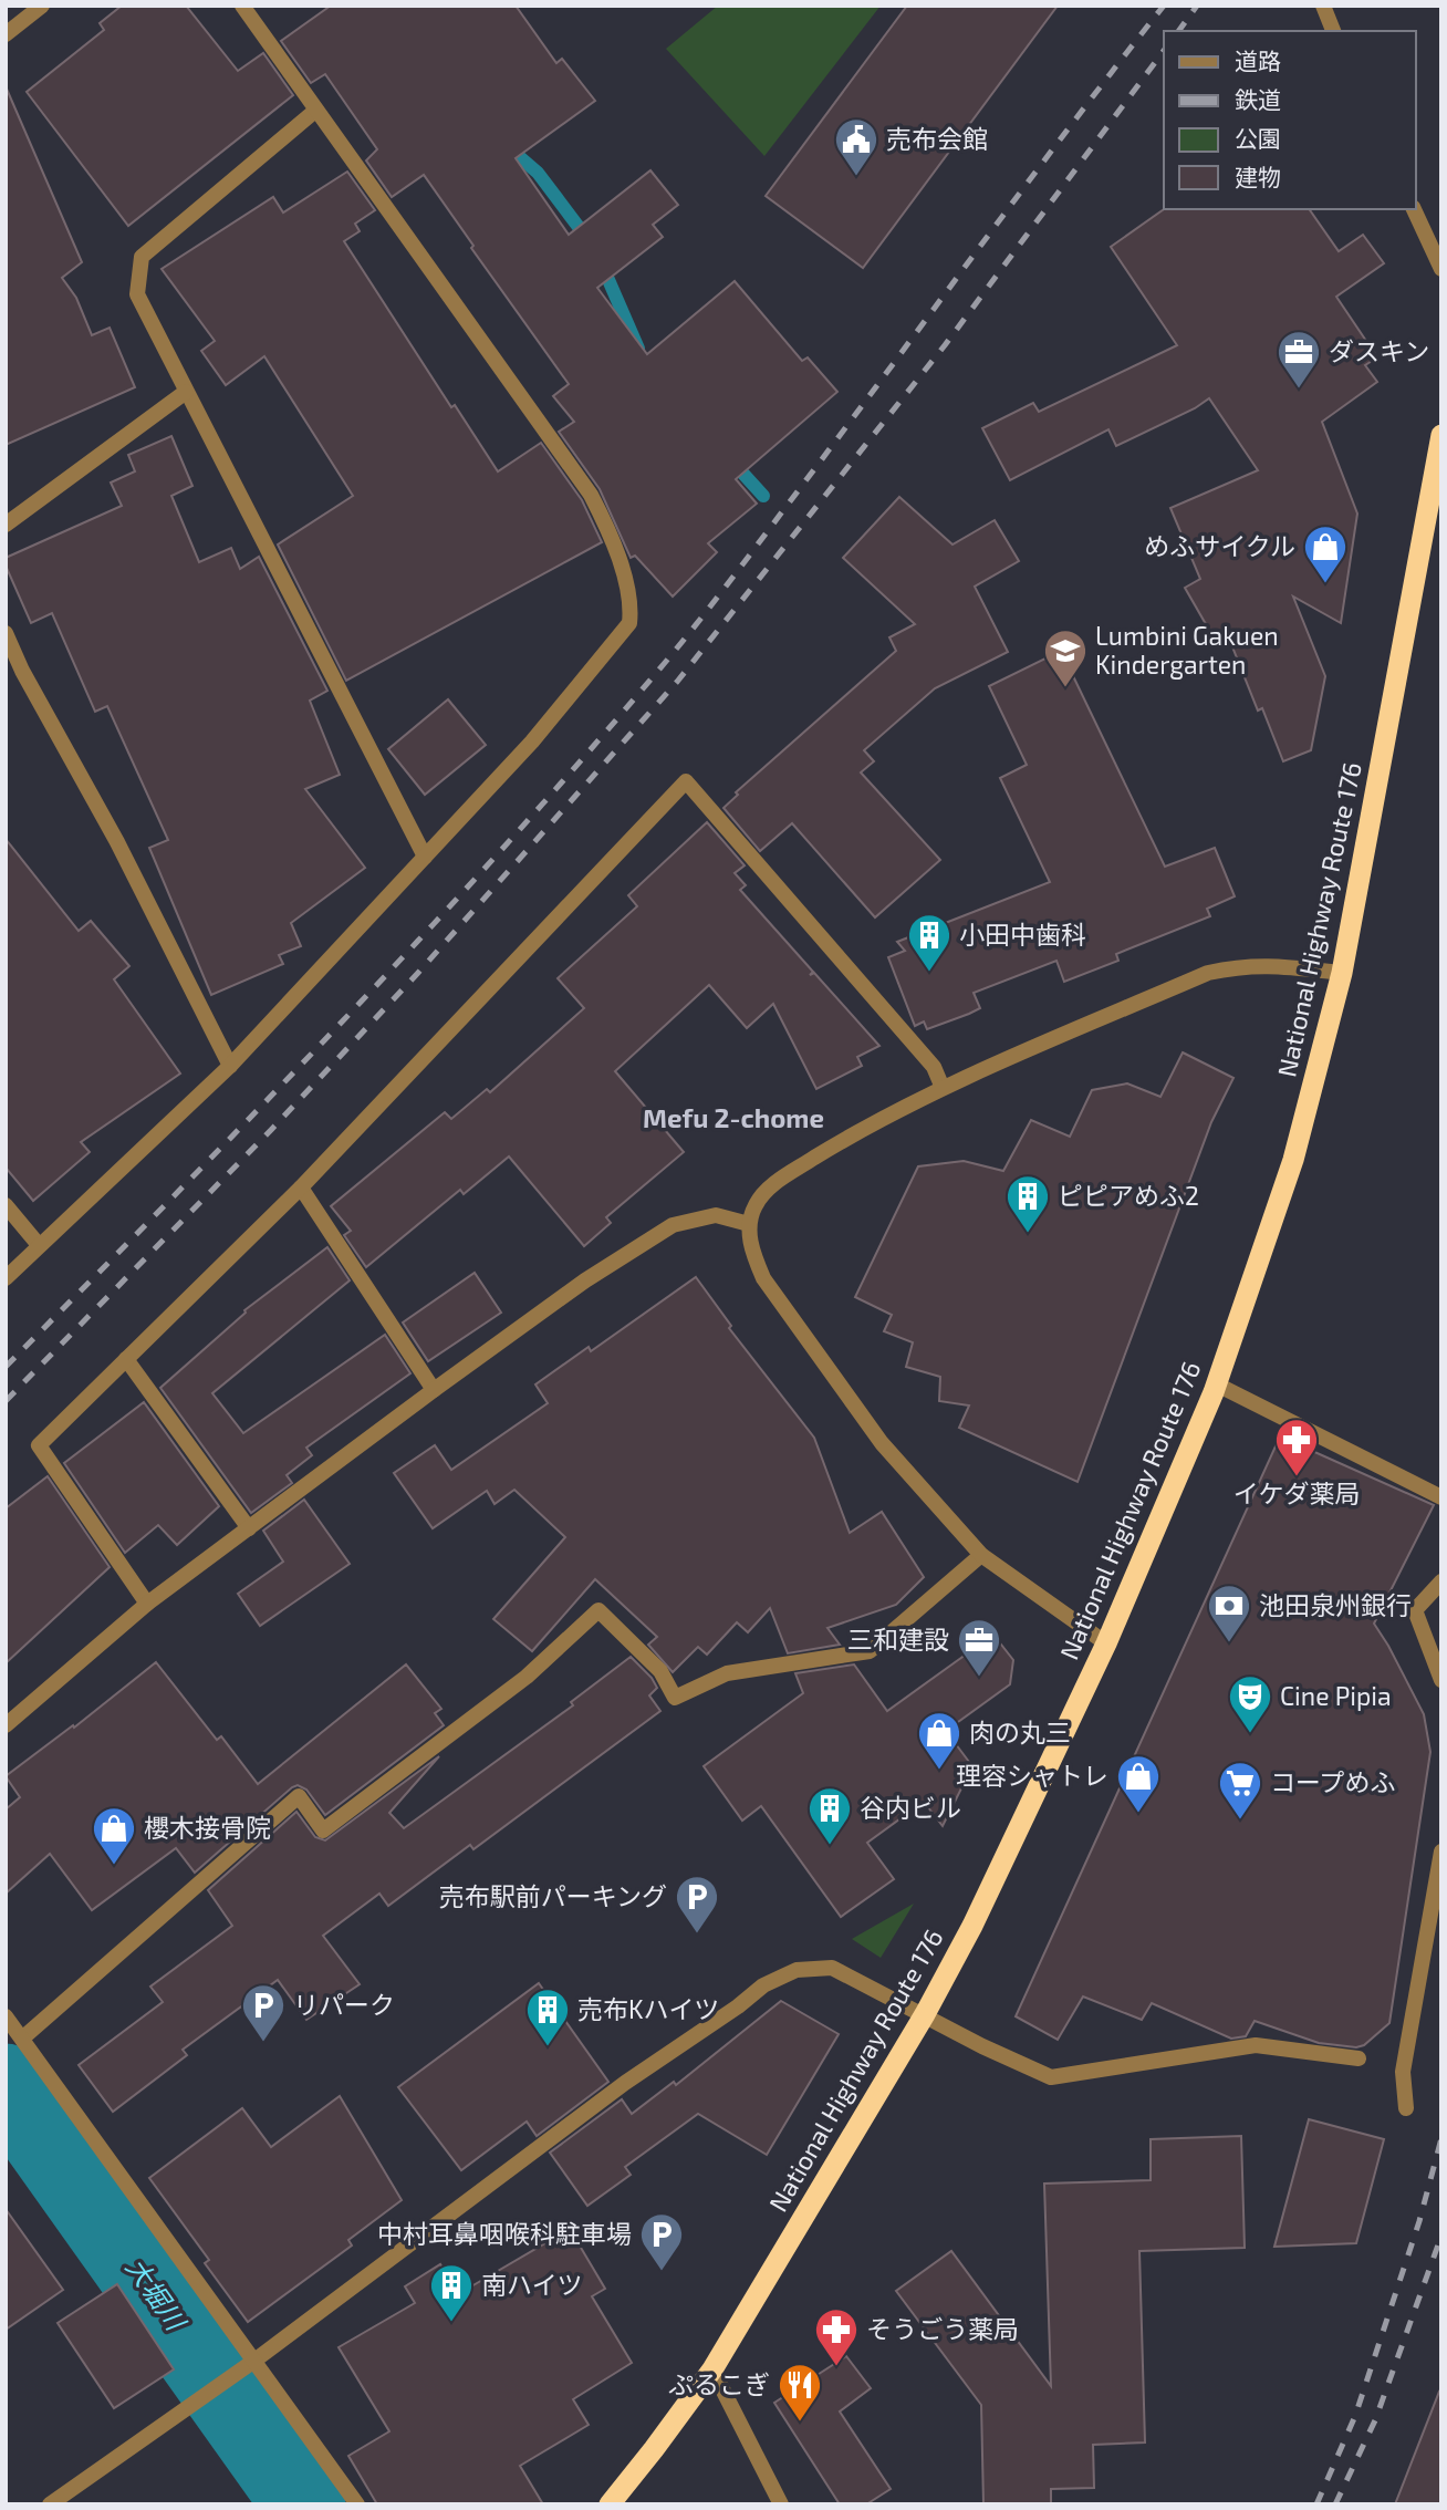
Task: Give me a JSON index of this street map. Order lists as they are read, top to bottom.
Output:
{
  "streets": {
    "highway": ["National Highway Route 176"]
  },
  "districts": ["Mefu 2-chome"],
  "water": ["大堀川"],
  "places": {
    "public building": ["売布会館"],
    "office": ["ダスキン", "三和建設"],
    "shop": [
      "めふサイクル",
      "肉の丸三",
      "理容シャトレ",
      "櫻木接骨院"
    ],
    "school or university": ["Lumbini Gakuen Kindergarten"],
    "building": [
      "小田中歯科",
      "ピピアめふ2",
      "谷内ビル",
      "売布Kハイツ",
      "南ハイツ"
    ],
    "pharmacy": ["イケダ薬局", "そうごう薬局"],
    "bank": ["池田泉州銀行"],
    "theatre": ["Cine Pipia"],
    "supermarket": ["コープめふ"],
    "parking": ["売布駅前パーキング", "リパーク", "中村耳鼻咽喉科駐車場"],
    "restaurant": ["ぷるこぎ"]
  },
  "legend": [
    "道路",
    "鉄道",
    "公園",
    "建物"
  ]
}
